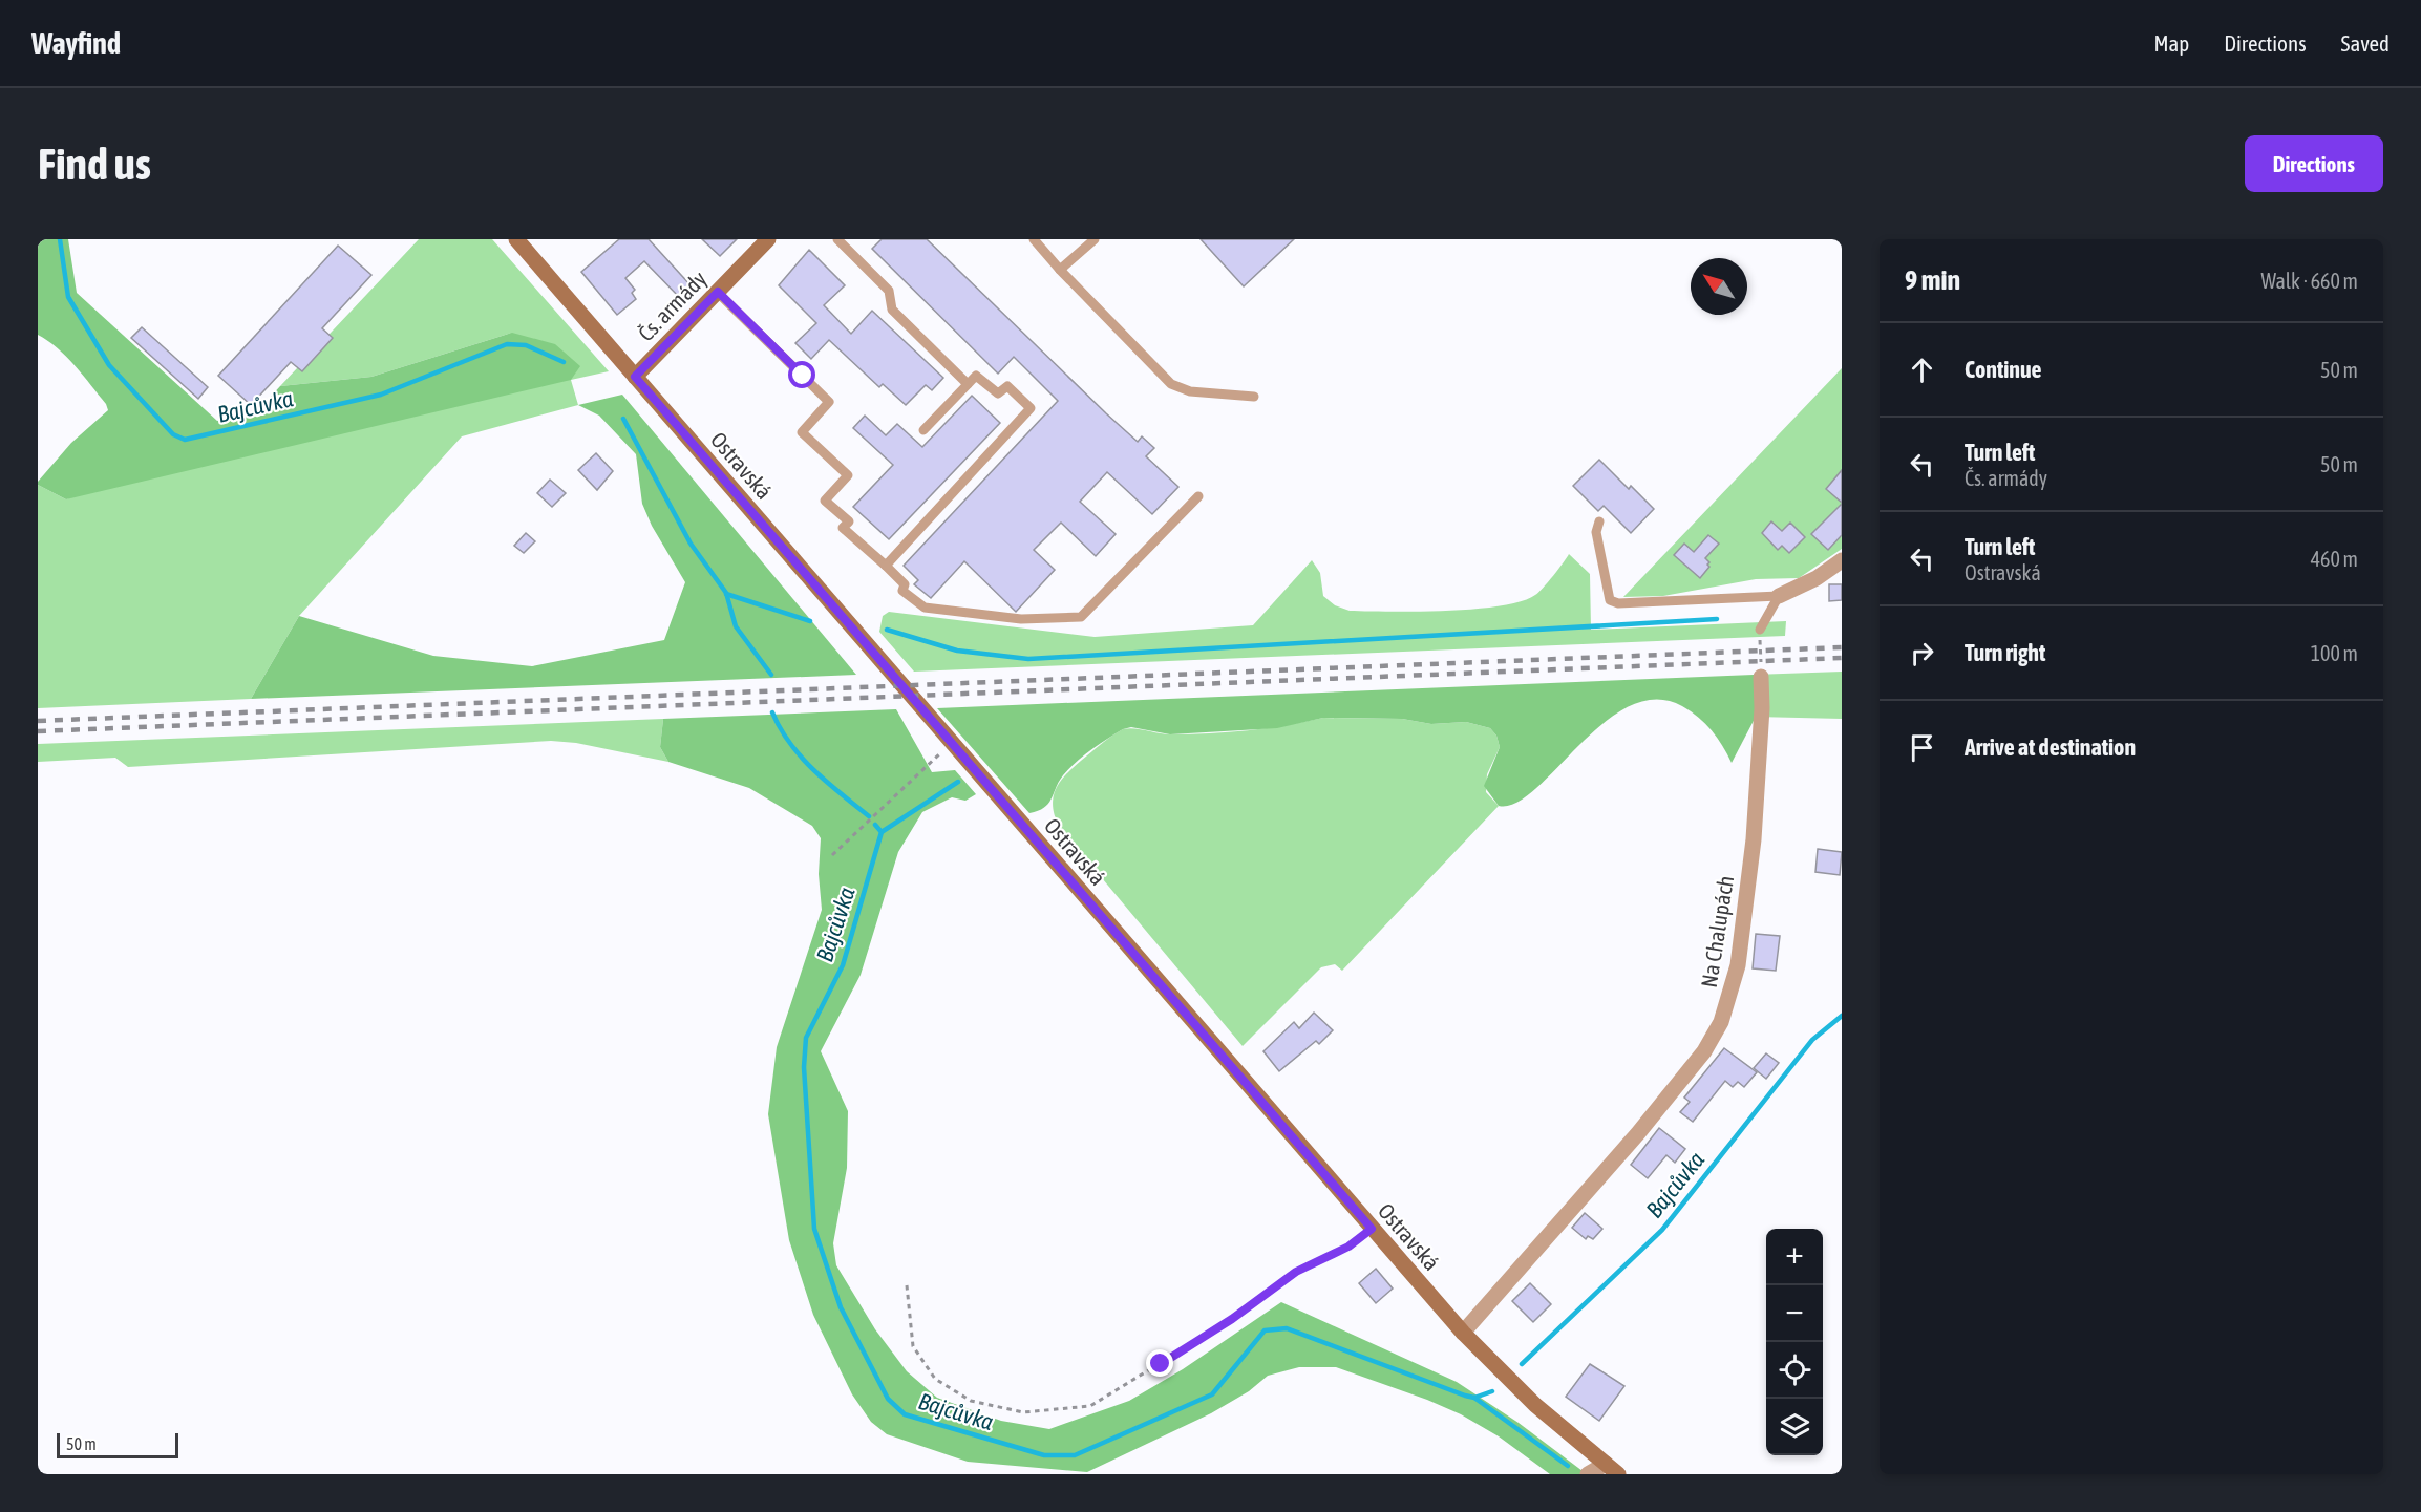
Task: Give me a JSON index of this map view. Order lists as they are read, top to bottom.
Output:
{
  "streets": {
    "main road": ["Čs. armády", "Ostravská"],
    "street": ["Na Chalupách"]
  },
  "crossings": [
    ["Čs. armády", "Ostravská"],
    ["Ostravská", "Na Chalupách"]
  ],
  "water": ["Bajcůvka"],
  "scale_bar": "50 m",
  "north": "top left",
  "page": {
    "header": "Wayfind",
    "nav": ["Map", "Directions", "Saved"],
    "buttons": "Directions",
    "title": "Find us",
    "heading": ["9 min", "Walk · 660 m"],
    "list": [
      ["Continue", "50 m"],
      ["Turn left", "Čs. armády", "50 m"],
      ["Turn left", "Ostravská", "460 m"],
      ["Turn right", "100 m"],
      "Arrive at destination"
    ],
    "map_buttons": ["+", "−"],
    "scale": "50 m"
  }
}
